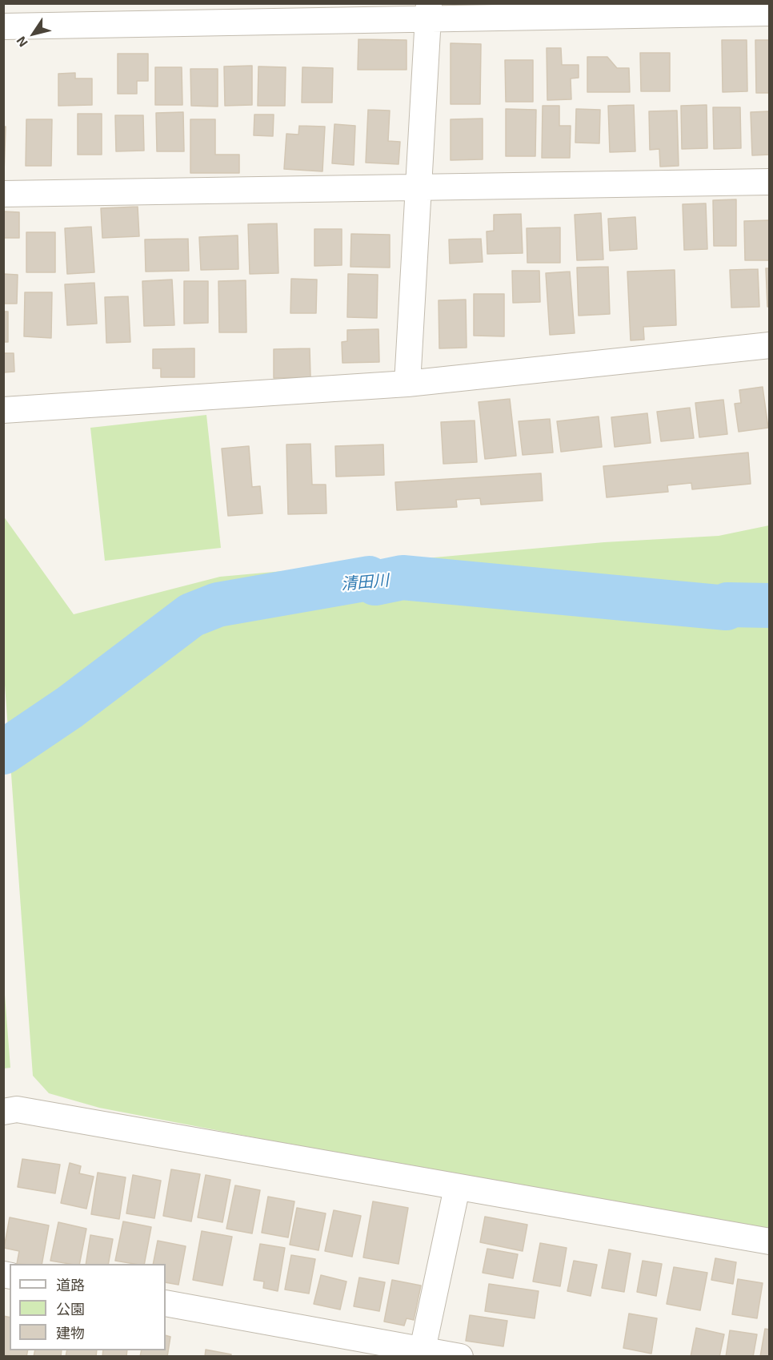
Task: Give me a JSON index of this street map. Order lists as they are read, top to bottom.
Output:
{
  "water": ["清田川"],
  "legend": ["道路", "公園", "建物"],
  "north": "bottom left"
}
